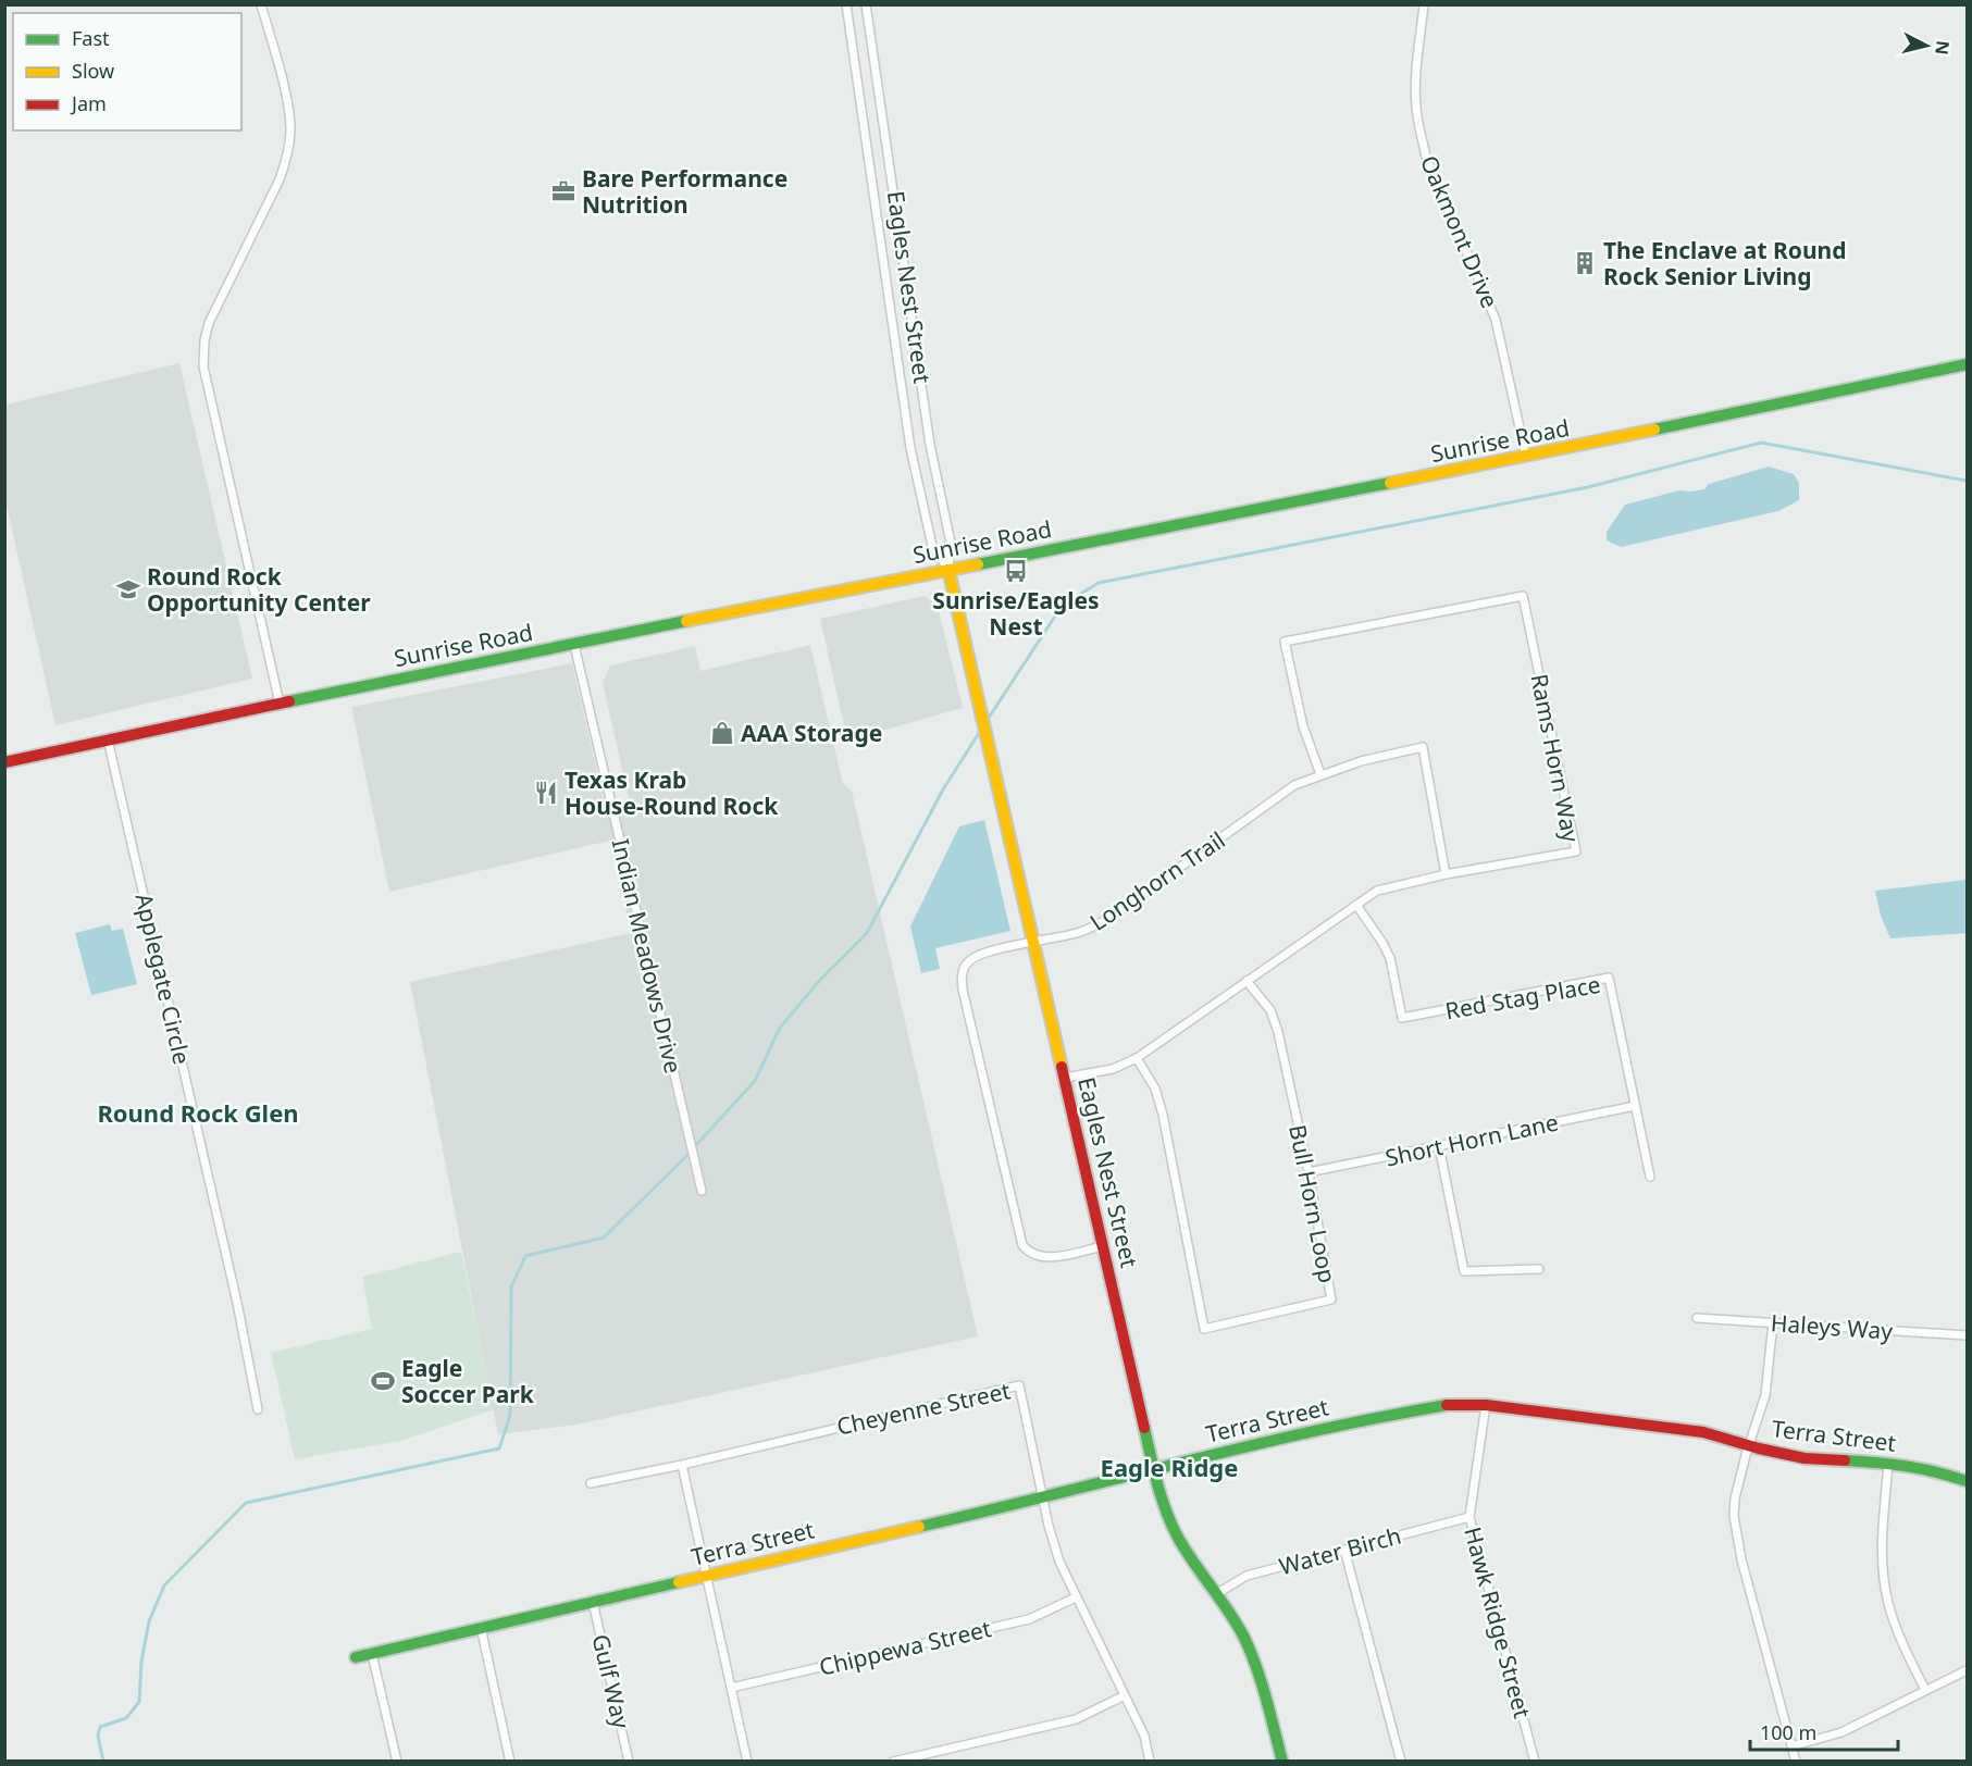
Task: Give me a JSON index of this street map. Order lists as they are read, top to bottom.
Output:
{
  "streets": {
    "street": [
      "Oakmont Drive",
      "Eagles Nest Street",
      "Sunrise Road",
      "Rams Horn Way",
      "Longhorn Trail",
      "Indian Meadows Drive",
      "Applegate Circle",
      "Red Stag Place",
      "Short Horn Lane",
      "Bull Horn Loop",
      "Haleys Way",
      "Cheyenne Street",
      "Terra Street",
      "Water Birch",
      "Hawk Ridge Street",
      "Chippewa Street",
      "Gulf Way"
    ]
  },
  "crossings": [
    ["Oakmont Drive", "Sunrise Road"],
    ["Eagles Nest Street", "Sunrise Road"],
    ["Eagles Nest Street", "Rams Horn Way"],
    ["Eagles Nest Street", "Longhorn Trail"],
    ["Eagles Nest Street", "Terra Street"],
    ["Eagles Nest Street", "Water Birch"],
    ["Sunrise Road", "Indian Meadows Drive"],
    ["Sunrise Road", "Applegate Circle"],
    ["Rams Horn Way", "Longhorn Trail"],
    ["Rams Horn Way", "Red Stag Place"],
    ["Rams Horn Way", "Bull Horn Loop"],
    ["Red Stag Place", "Short Horn Lane"],
    ["Short Horn Lane", "Bull Horn Loop"],
    ["Cheyenne Street", "Terra Street"],
    ["Cheyenne Street", "Chippewa Street"],
    ["Terra Street", "Hawk Ridge Street"],
    ["Terra Street", "Gulf Way"],
    ["Water Birch", "Hawk Ridge Street"]
  ],
  "districts": ["Round Rock Glen", "Eagle Ridge"],
  "places": {
    "office": ["Bare Performance Nutrition"],
    "building": ["The Enclave at Round Rock Senior Living"],
    "bus stop": ["Sunrise/Eagles Nest"],
    "school or university": ["Round Rock Opportunity Center"],
    "shop": ["AAA Storage"],
    "restaurant": ["Texas Krab House-Round Rock"],
    "sports": ["Eagle Soccer Park"]
  },
  "legend": ["Fast", "Slow", "Jam"],
  "scale_bar": "100 m",
  "north": "right"
}
